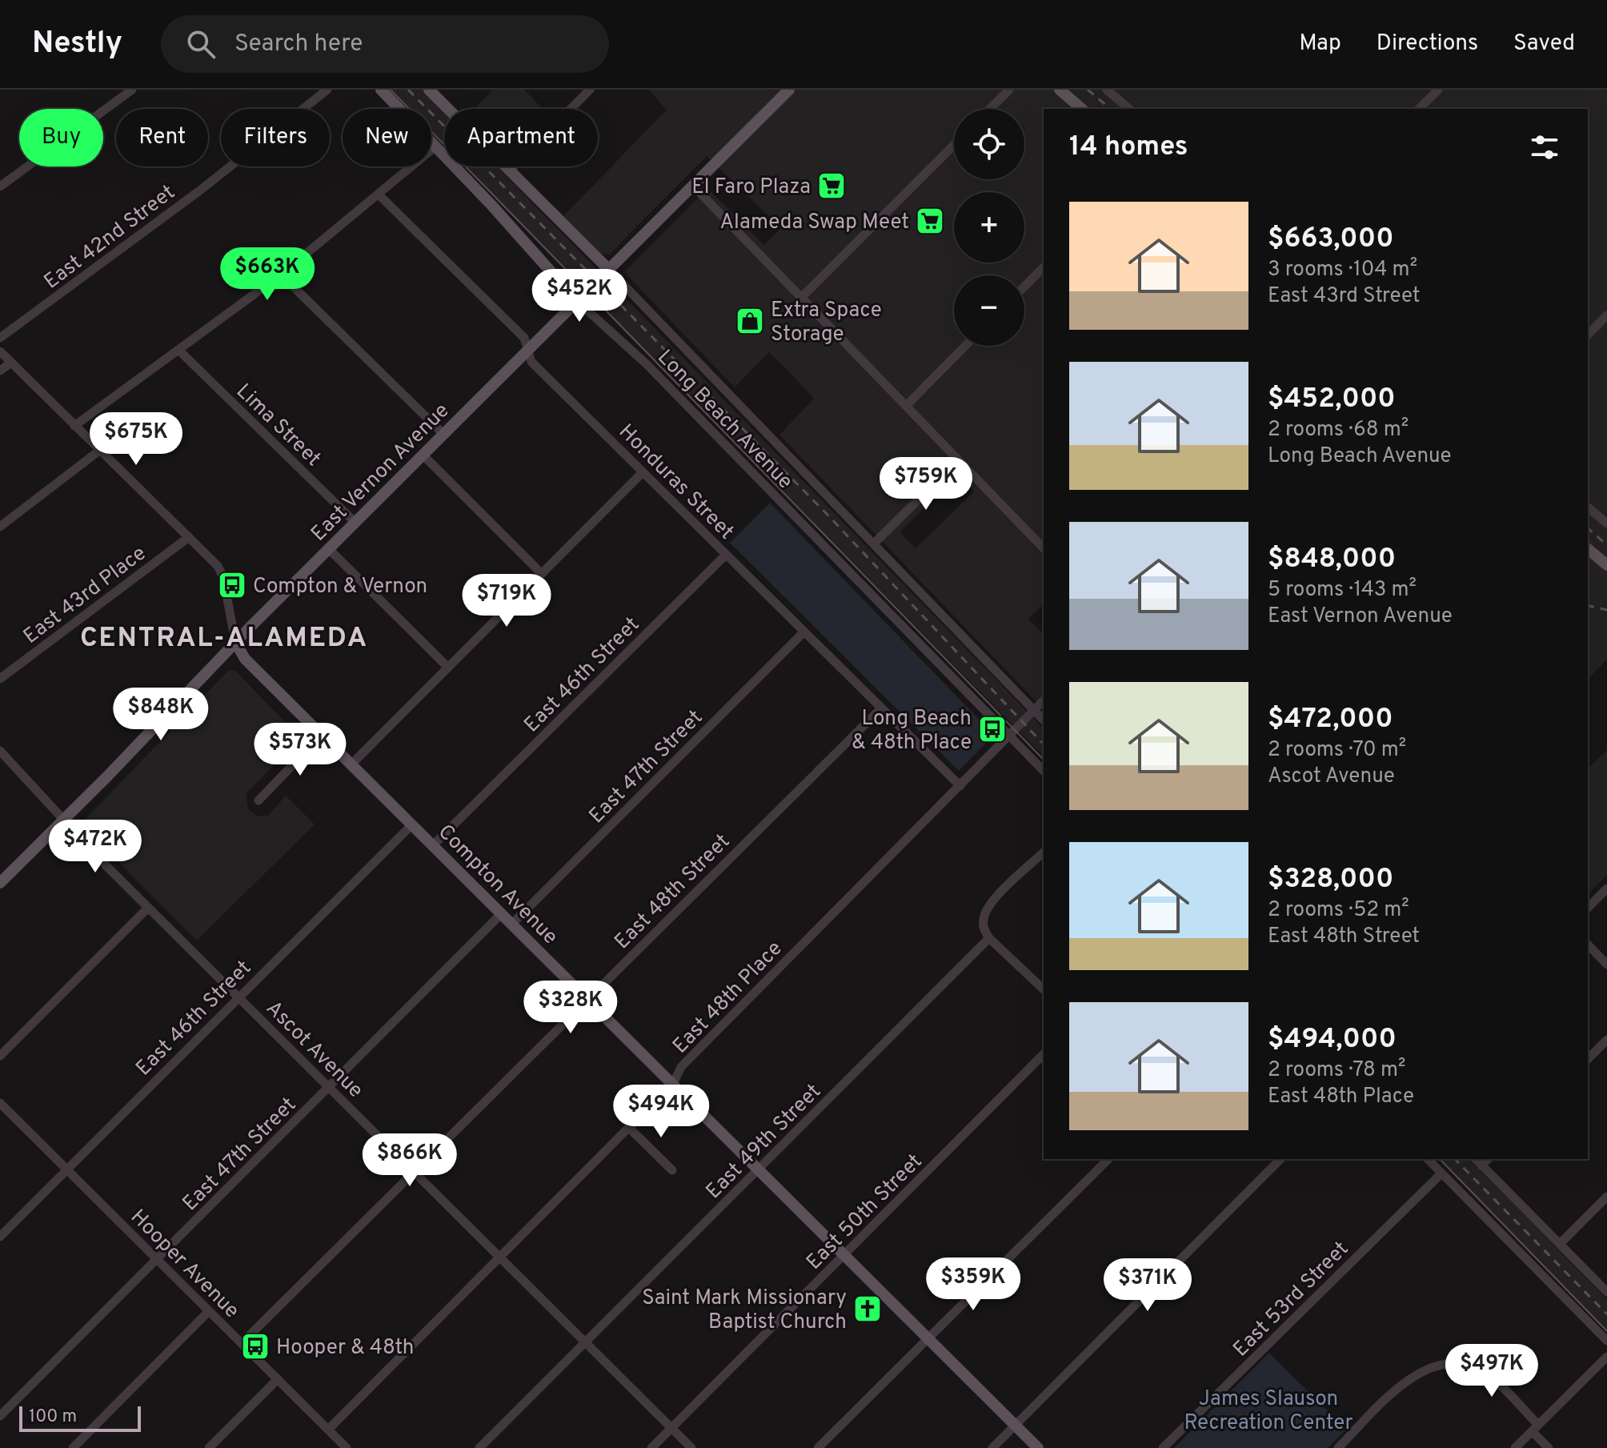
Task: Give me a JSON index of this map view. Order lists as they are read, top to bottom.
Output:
{
  "streets": {
    "main road": ["Long Beach Avenue", "East Vernon Avenue", "Compton Avenue"],
    "street": [
      "East 42nd Street",
      "Lima Street",
      "Honduras Street",
      "East 43rd Place",
      "East 46th Street",
      "East 47th Street",
      "East 48th Street",
      "East 48th Place",
      "Ascot Avenue",
      "East 49th Street",
      "East 50th Street",
      "Hooper Avenue",
      "East 53rd Street"
    ]
  },
  "crossings": [
    ["Long Beach Avenue", "East Vernon Avenue"],
    ["Long Beach Avenue", "East 48th Place"],
    ["Lima Street", "East Vernon Avenue"],
    ["East Vernon Avenue", "Honduras Street"],
    ["East Vernon Avenue", "Compton Avenue"],
    ["East Vernon Avenue", "Ascot Avenue"],
    ["Honduras Street", "East 46th Street"],
    ["Honduras Street", "East 47th Street"],
    ["Honduras Street", "East 48th Street"],
    ["Honduras Street", "East 48th Place"],
    ["East 43rd Place", "Compton Avenue"],
    ["East 46th Street", "Compton Avenue"],
    ["East 46th Street", "Ascot Avenue"],
    ["East 46th Street", "Hooper Avenue"],
    ["East 47th Street", "Compton Avenue"],
    ["East 47th Street", "Ascot Avenue"],
    ["East 47th Street", "Hooper Avenue"],
    ["Compton Avenue", "East 48th Street"],
    ["Compton Avenue", "East 48th Place"],
    ["Compton Avenue", "East 49th Street"],
    ["Compton Avenue", "East 50th Street"],
    ["East 48th Street", "Ascot Avenue"],
    ["East 48th Street", "Hooper Avenue"],
    ["East 48th Place", "Ascot Avenue"],
    ["East 48th Place", "Hooper Avenue"],
    ["Ascot Avenue", "East 49th Street"],
    ["Ascot Avenue", "East 50th Street"]
  ],
  "districts": ["CENTRAL-ALAMEDA"],
  "parks": ["James Slauson Recreation Center"],
  "places": {
    "supermarket": ["El Faro Plaza", "Alameda Swap Meet"],
    "shop": ["Extra Space Storage"],
    "bus stop": ["Compton & Vernon", "Long Beach & 48th Place", "Hooper & 48th"],
    "church": ["Saint Mark Missionary Baptist Church"]
  },
  "scale_bar": "100 m",
  "page": {
    "header": "Nestly",
    "search": "Search here",
    "nav": ["Map", "Directions", "Saved"],
    "map_buttons": ["+", "−"],
    "chip": [
      "Buy",
      "Rent",
      "Filters",
      "New",
      "Apartment"
    ],
    "heading": "14 homes",
    "list": [
      {
        "name": "$663,000",
        "note": "3 rooms · 104 m² · East 43rd Street"
      },
      {
        "name": "$452,000",
        "note": "2 rooms · 68 m² · Long Beach Avenue"
      },
      {
        "name": "$848,000",
        "note": "5 rooms · 143 m² · East Vernon Avenue"
      },
      {
        "name": "$472,000",
        "note": "2 rooms · 70 m² · Ascot Avenue"
      },
      {
        "name": "$328,000",
        "note": "2 rooms · 52 m² · East 48th Street"
      },
      {
        "name": "$494,000",
        "note": "2 rooms · 78 m² · East 48th Place"
      }
    ],
    "price": [
      "$663K",
      "$452K",
      "$675K",
      "$759K",
      "$719K",
      "$848K",
      "$573K",
      "$472K",
      "$328K",
      "$494K",
      "$866K",
      "$359K",
      "$371K",
      "$497K"
    ],
    "scale": "100 m"
  }
}
